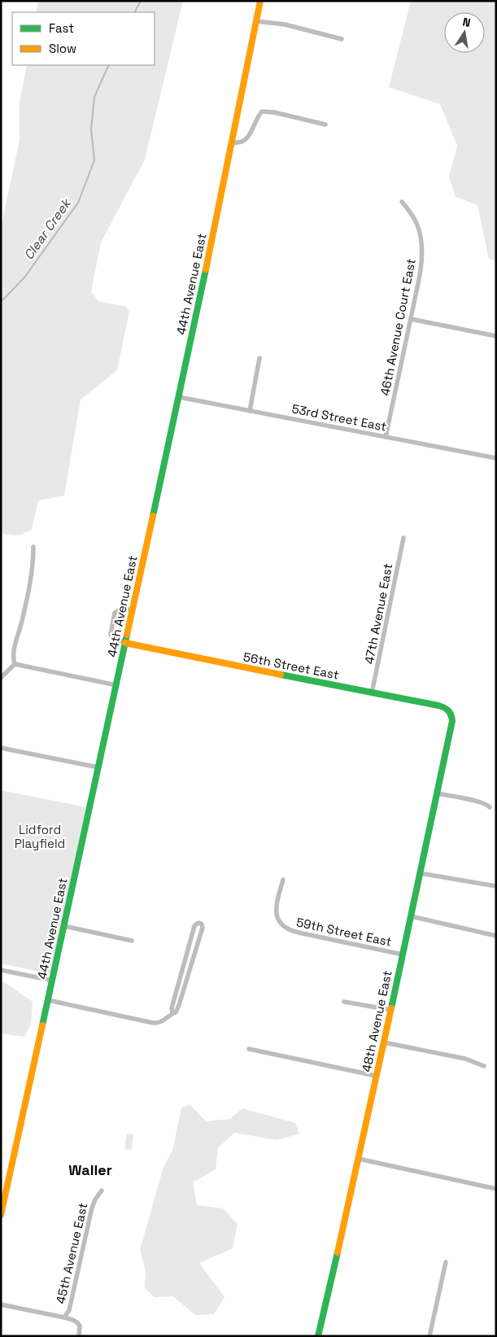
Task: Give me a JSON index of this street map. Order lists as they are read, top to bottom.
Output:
{
  "streets": {
    "street": [
      "44th Avenue East",
      "46th Avenue Court East",
      "53rd Street East",
      "47th Avenue East",
      "56th Street East",
      "59th Street East",
      "48th Avenue East",
      "45th Avenue East"
    ]
  },
  "crossings": [
    ["44th Avenue East", "53rd Street East"],
    ["44th Avenue East", "56th Street East"],
    ["46th Avenue Court East", "53rd Street East"],
    ["47th Avenue East", "56th Street East"],
    ["56th Street East", "48th Avenue East"],
    ["59th Street East", "48th Avenue East"]
  ],
  "districts": ["Waller"],
  "water": ["Clear Creek"],
  "parks": ["Lidford Playfield"],
  "legend": ["Fast", "Slow"],
  "north": "top"
}
